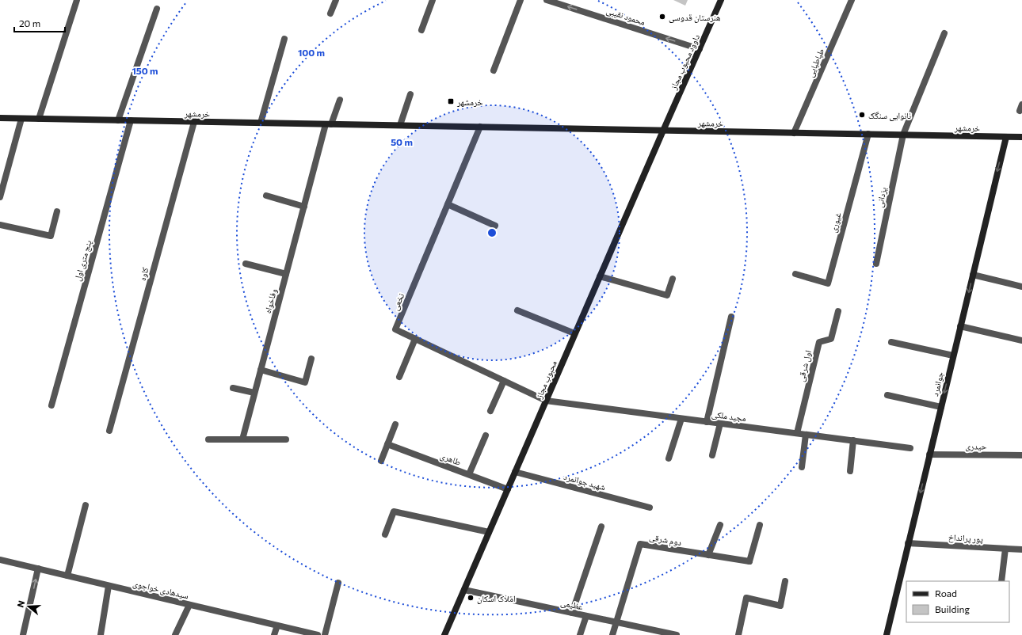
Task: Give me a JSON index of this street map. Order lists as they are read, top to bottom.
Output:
{
  "streets": {
    "street": [
      "محمود نقیبی",
      "داوود محبوب مجاز",
      "طباطبایی",
      "خرمشهر",
      "یزدانی",
      "غیوری",
      "پنج متری اول",
      "کاوه",
      "وفاخواه",
      "نخعی",
      "اول شرقی",
      "محبوب مجاز",
      "جوانمرد",
      "مجید ملکی",
      "حیدری",
      "طاهری",
      "شهید جوانمرد",
      "پور پرانداخ",
      "دوم شرقی",
      "سیدهادی خواجوی",
      "عظیمی"
    ]
  },
  "crossings": [
    ["محمود نقیبی", "داوود محبوب مجاز"],
    ["داوود محبوب مجاز", "خرمشهر"],
    ["داوود محبوب مجاز", "محبوب مجاز"],
    ["طباطبایی", "خرمشهر"],
    ["خرمشهر", "یزدانی"],
    ["خرمشهر", "غیوری"],
    ["خرمشهر", "پنج متری اول"],
    ["خرمشهر", "کاوه"],
    ["خرمشهر", "وفاخواه"],
    ["خرمشهر", "نخعی"],
    ["خرمشهر", "محبوب مجاز"],
    ["خرمشهر", "جوانمرد"],
    ["نخعی", "محبوب مجاز"],
    ["نخعی", "مجید ملکی"],
    ["اول شرقی", "مجید ملکی"],
    ["محبوب مجاز", "مجید ملکی"],
    ["محبوب مجاز", "طاهری"],
    ["محبوب مجاز", "شهید جوانمرد"],
    ["محبوب مجاز", "عظیمی"],
    ["جوانمرد", "حیدری"],
    ["جوانمرد", "پور پرانداخ"],
    ["دوم شرقی", "عظیمی"]
  ],
  "one_way": ["محمود نقیبی", "جوانمرد"],
  "places": {
    "other": ["هنرستان قدوسی", "نانوایی سنگک", "املاک اسکان"],
    "transit": ["خرمشهر"]
  },
  "legend": ["Road", "Building"],
  "scale_bar": "20 m",
  "north": "left",
  "rings": ["100 m", "150 m", "50 m"]
}
